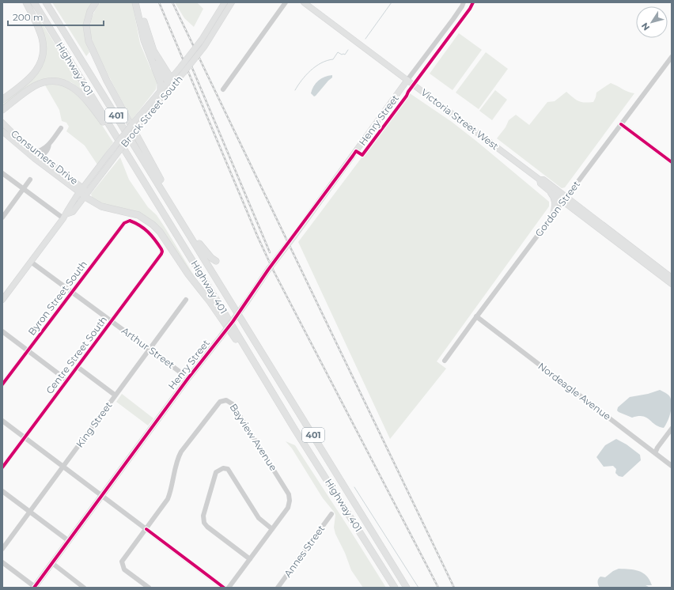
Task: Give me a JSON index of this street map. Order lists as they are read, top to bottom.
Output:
{
  "streets": {
    "highway": ["Highway 401", "401"],
    "main road": [
      "Brock Street South",
      "Victoria Street West",
      "Henry Street",
      "Consumers Drive"
    ],
    "street": [
      "Gordon Street",
      "Byron Street South",
      "Arthur Street",
      "Centre Street South",
      "Nordeagle Avenue",
      "King Street",
      "Bayview Avenue",
      "Annes Street"
    ]
  },
  "crossings": [
    ["Brock Street South", "Consumers Drive"],
    ["Brock Street South", "Arthur Street"],
    ["Victoria Street West", "Henry Street"],
    ["Victoria Street West", "Gordon Street"],
    ["Henry Street", "Arthur Street"],
    ["Gordon Street", "Nordeagle Avenue"],
    ["Byron Street South", "Arthur Street"],
    ["Byron Street South", "Centre Street South"],
    ["Arthur Street", "Centre Street South"],
    ["Arthur Street", "King Street"]
  ],
  "scale_bar": "200 m",
  "north": "bottom left"
}
